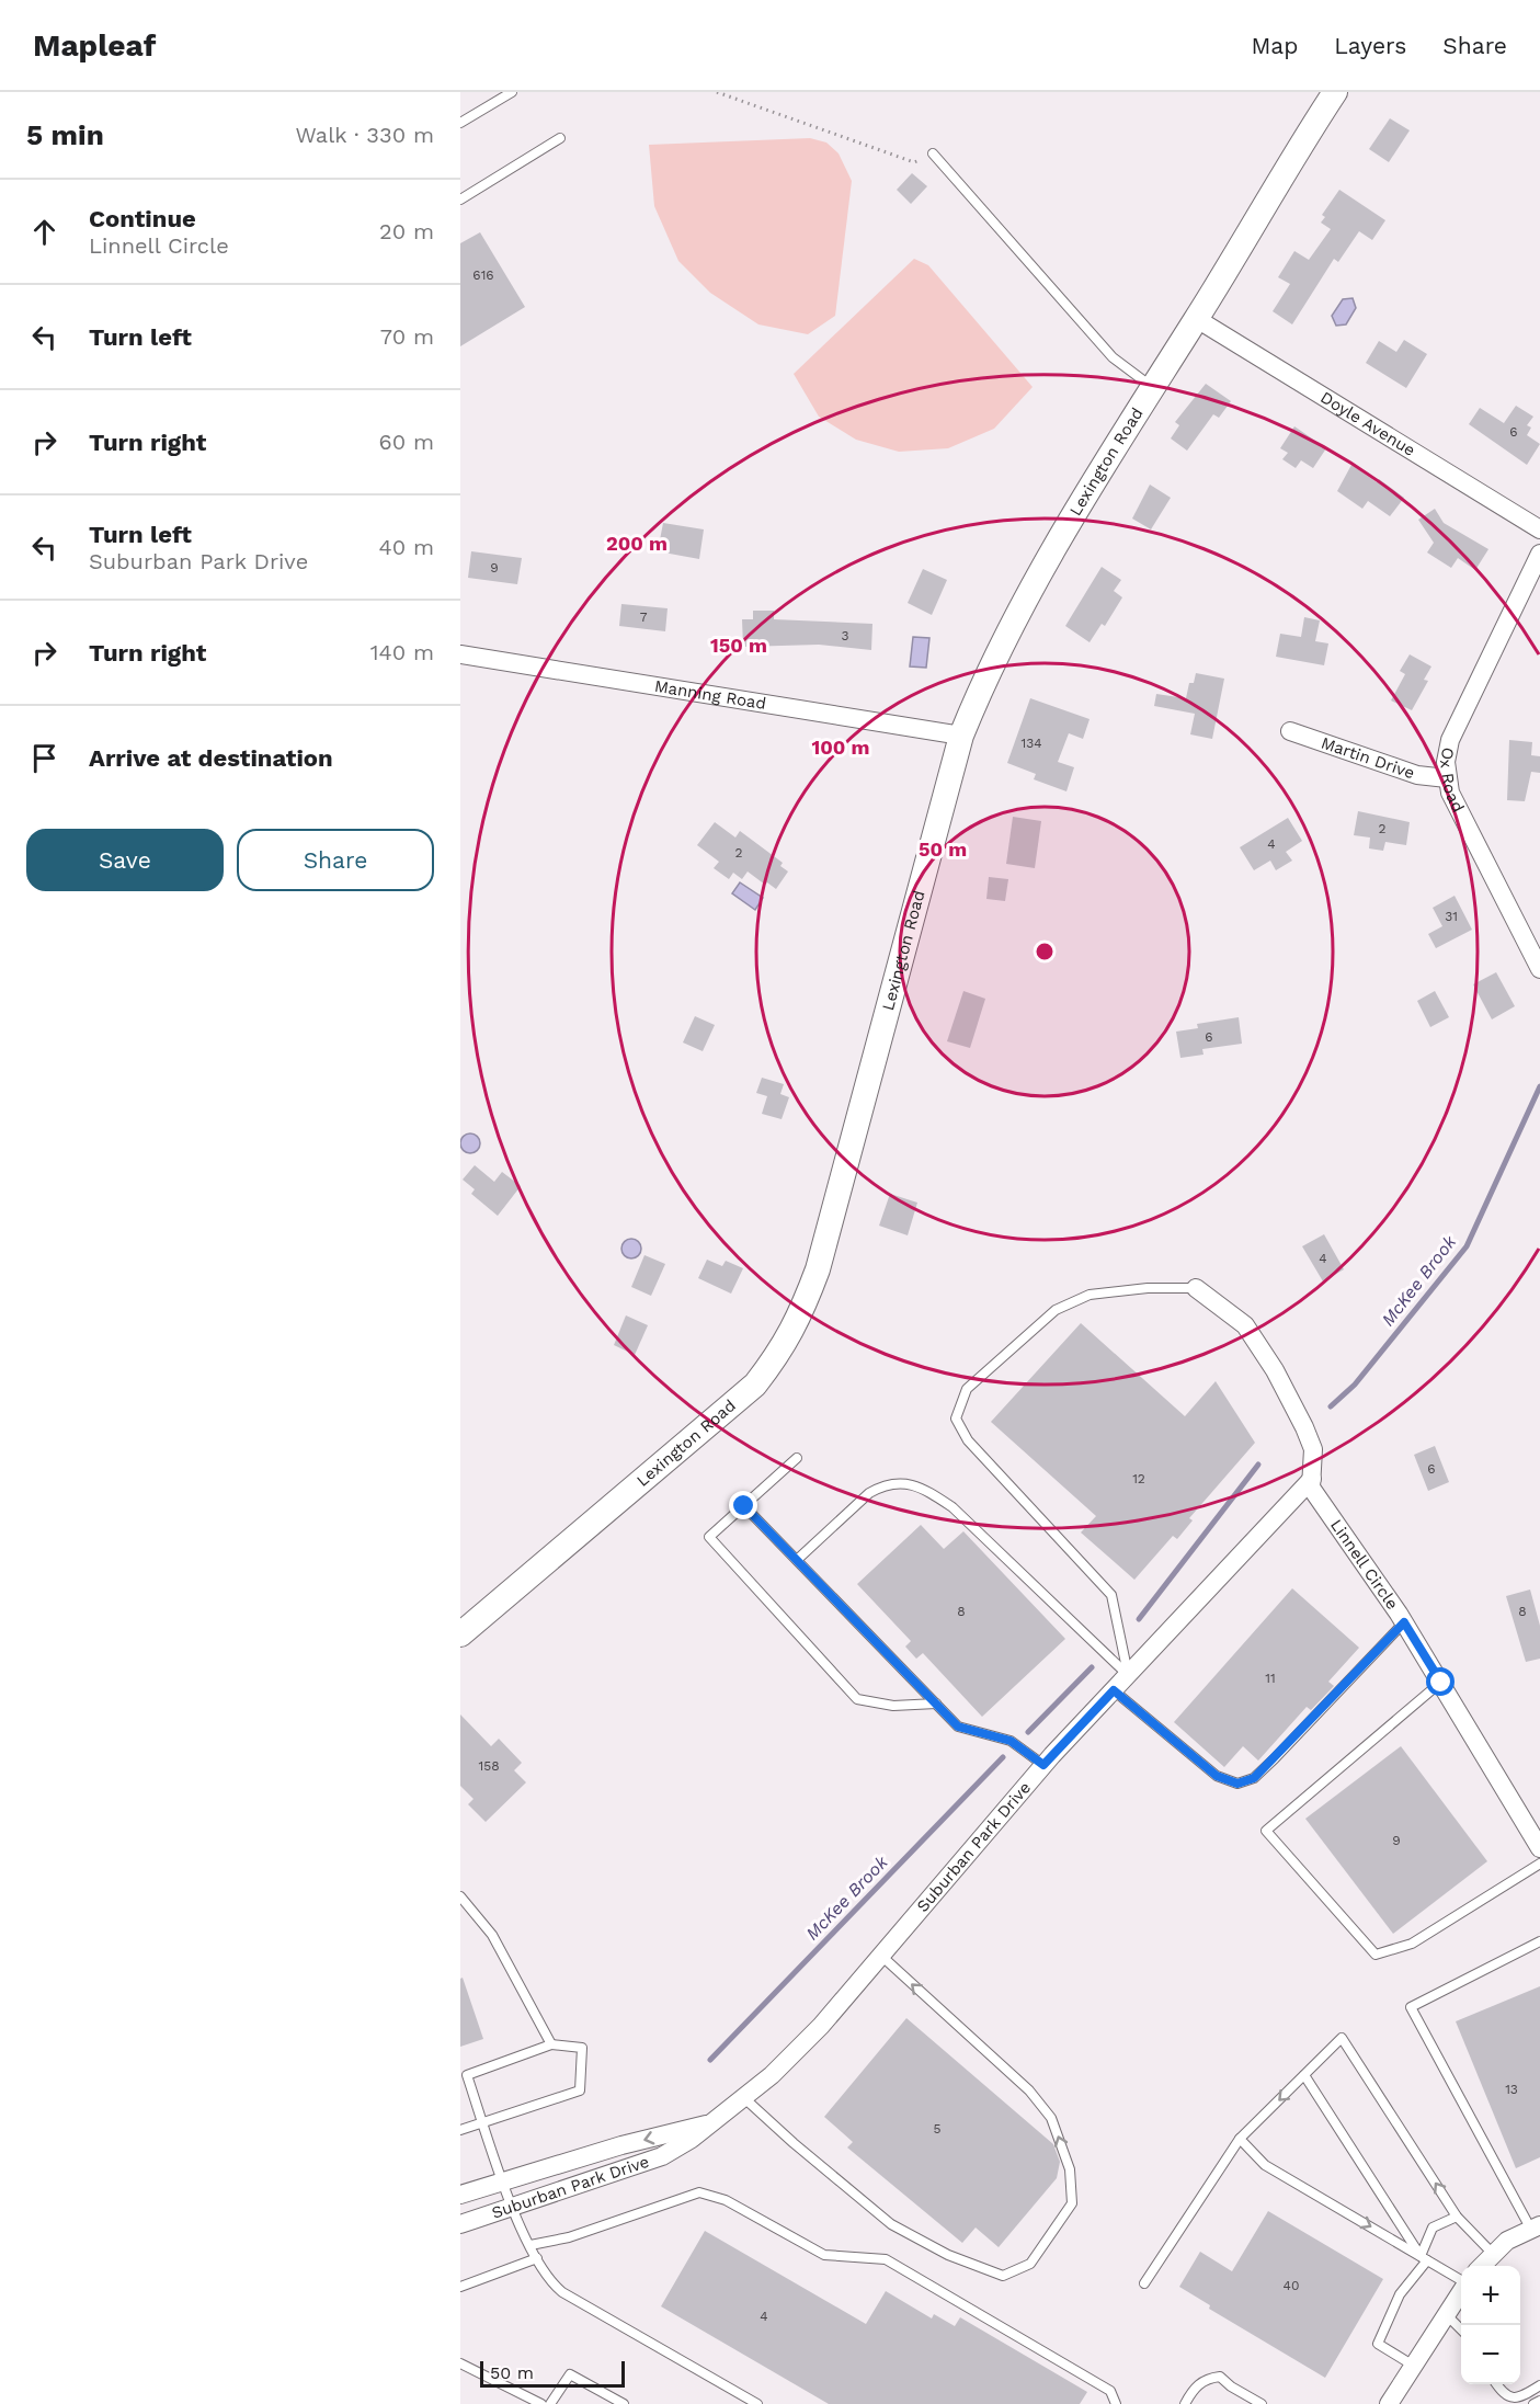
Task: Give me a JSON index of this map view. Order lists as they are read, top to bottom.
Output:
{
  "streets": {
    "street": [
      "Doyle Avenue",
      "Lexington Road",
      "Manning Road",
      "Martin Drive",
      "Ox Road",
      "Linnell Circle",
      "Suburban Park Drive"
    ]
  },
  "crossings": [
    ["Doyle Avenue", "Lexington Road"],
    ["Lexington Road", "Manning Road"],
    ["Martin Drive", "Ox Road"],
    ["Linnell Circle", "Suburban Park Drive"]
  ],
  "water": ["McKee Brook"],
  "house_numbers": [
    "616",
    "6",
    "9",
    "7",
    "3",
    "134",
    "2",
    "4",
    "2",
    "31",
    "6",
    "4",
    "6",
    "12",
    "8",
    "8",
    "11",
    "158",
    "9",
    "13",
    "5",
    "40",
    "4"
  ],
  "scale_bar": "50 m",
  "page": {
    "header": "Mapleaf",
    "nav": ["Map", "Layers", "Share"],
    "heading": ["5 min", "Walk · 330 m"],
    "list": [
      ["Continue", "Linnell Circle", "20 m"],
      ["Turn left", "70 m"],
      ["Turn right", "60 m"],
      ["Turn left", "Suburban Park Drive", "40 m"],
      ["Turn right", "140 m"],
      "Arrive at destination"
    ],
    "buttons": ["Save", "Share"],
    "map_buttons": ["+", "−"],
    "scale": "50 m"
  },
  "rings": [
    "200 m",
    "150 m",
    "100 m",
    "50 m"
  ]
}
